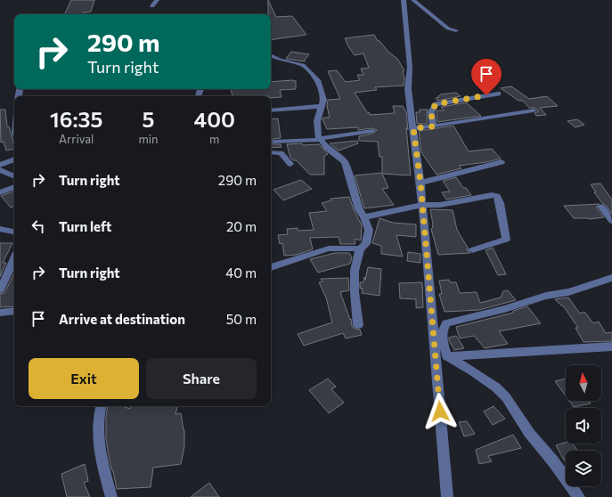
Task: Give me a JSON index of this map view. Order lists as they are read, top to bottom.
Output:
{
  "north": "top",
  "page": {
    "turn": ["290 m", "Turn right"],
    "eta": [
      "16:35",
      "Arrival",
      "5",
      "min",
      "400",
      "m"
    ],
    "list": [
      {
        "name": "Turn right",
        "value": "290 m"
      },
      {
        "name": "Turn left",
        "value": "20 m"
      },
      {
        "name": "Turn right",
        "value": "40 m"
      },
      {
        "name": "Arrive at destination",
        "value": "50 m"
      }
    ],
    "buttons": ["Exit", "Share"]
  }
}
